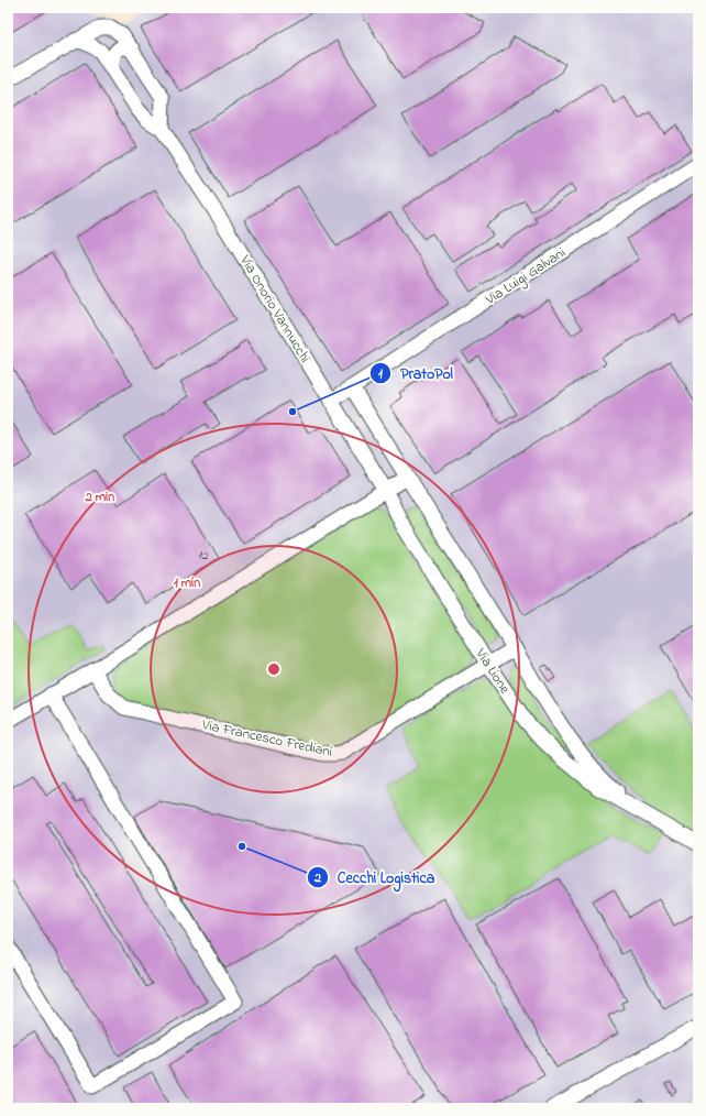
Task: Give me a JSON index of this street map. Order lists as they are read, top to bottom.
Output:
{
  "streets": {
    "street": [
      "Via Luigi Galvani",
      "Via Onorio Vannucchi",
      "Via Lione",
      "Via Francesco Frediani"
    ]
  },
  "crossings": [
    ["Via Luigi Galvani", "Via Onorio Vannucchi"],
    ["Via Onorio Vannucchi", "Via Lione"],
    ["Via Lione", "Via Francesco Frediani"]
  ],
  "places": ["PratoPol", "Cecchi Logistica"],
  "house_numbers": ["12"],
  "rings": ["2 min", "1 min"]
}
